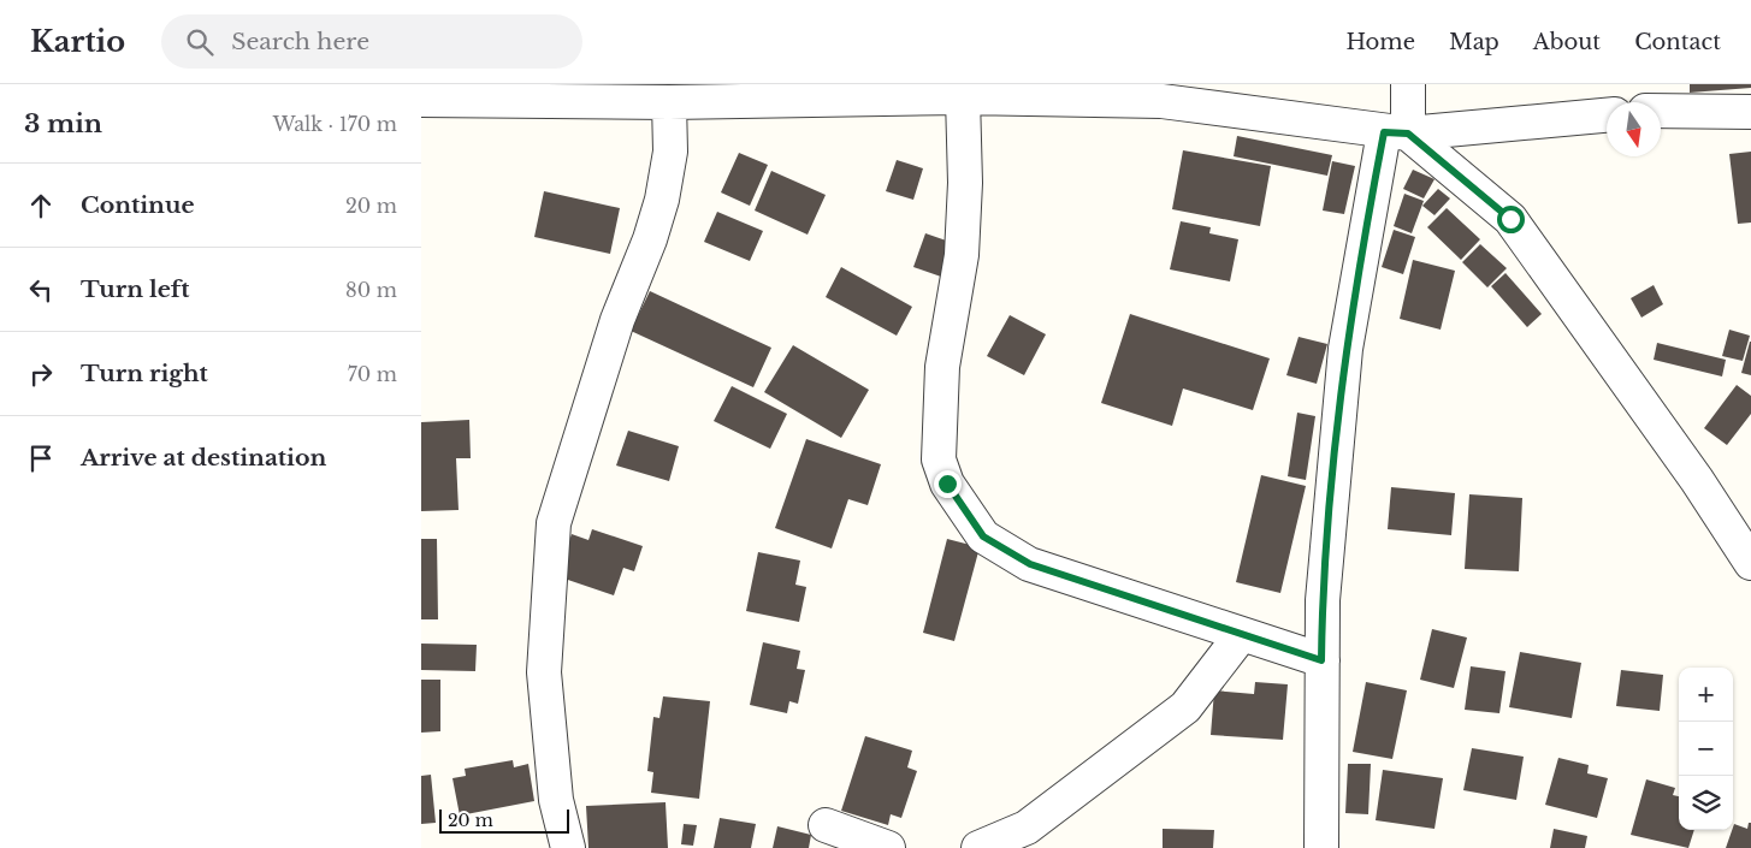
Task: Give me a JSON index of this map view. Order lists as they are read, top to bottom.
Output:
{
  "scale_bar": "20 m",
  "north": "bottom",
  "page": {
    "header": "Kartio",
    "search": "Search here",
    "nav": [
      "Home",
      "Map",
      "About",
      "Contact"
    ],
    "heading": ["3 min", "Walk · 170 m"],
    "list": [
      ["Continue", "20 m"],
      ["Turn left", "80 m"],
      ["Turn right", "70 m"],
      "Arrive at destination"
    ],
    "map_buttons": ["+", "−"],
    "scale": "20 m"
  }
}
